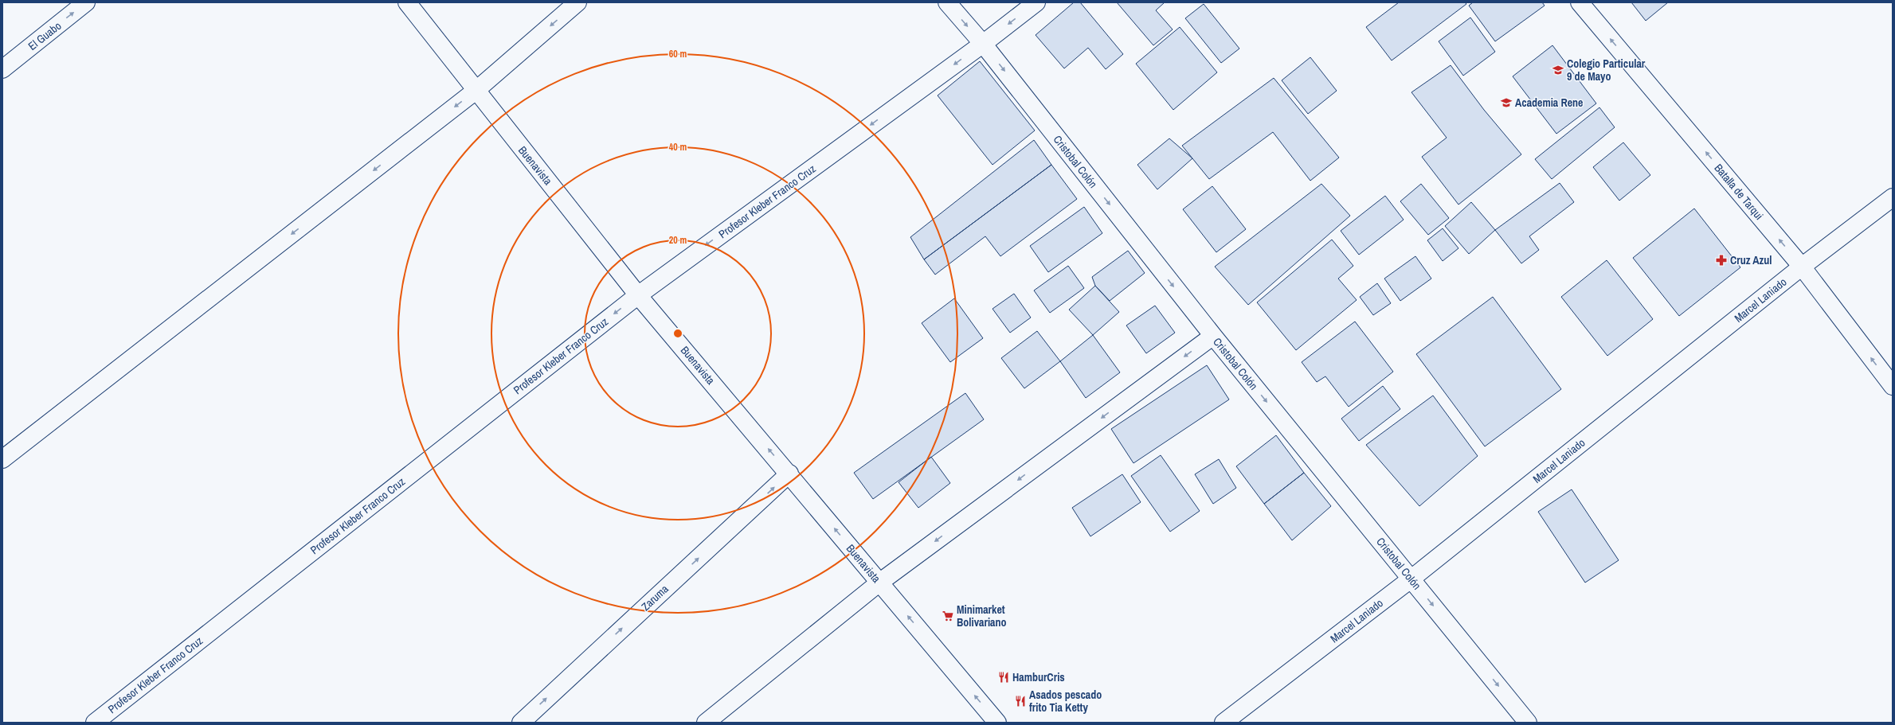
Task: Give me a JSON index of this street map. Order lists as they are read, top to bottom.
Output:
{
  "streets": {
    "street": [
      "El Guabo",
      "Cristobal Colón",
      "Buenavista",
      "Batalla de Tarqui",
      "Profesor Kleber Franco Cruz",
      "Marcel Laniado",
      "Zaruma"
    ]
  },
  "crossings": [
    ["Cristobal Colón", "Profesor Kleber Franco Cruz"],
    ["Cristobal Colón", "Marcel Laniado"],
    ["Buenavista", "Profesor Kleber Franco Cruz"],
    ["Buenavista", "Zaruma"],
    ["Batalla de Tarqui", "Marcel Laniado"]
  ],
  "one_way": [
    "El Guabo",
    "Cristobal Colón",
    "Buenavista",
    "Batalla de Tarqui",
    "Profesor Kleber Franco Cruz"
  ],
  "places": {
    "school or university": ["Colegio Particular 9 de Mayo", "Academia Rene"],
    "pharmacy": ["Cruz Azul"],
    "supermarket": ["Minimarket Bolivariano"],
    "restaurant": ["HamburCris", "Asados pescado frito Tia Ketty"]
  },
  "rings": ["60 m", "40 m", "20 m"]
}
